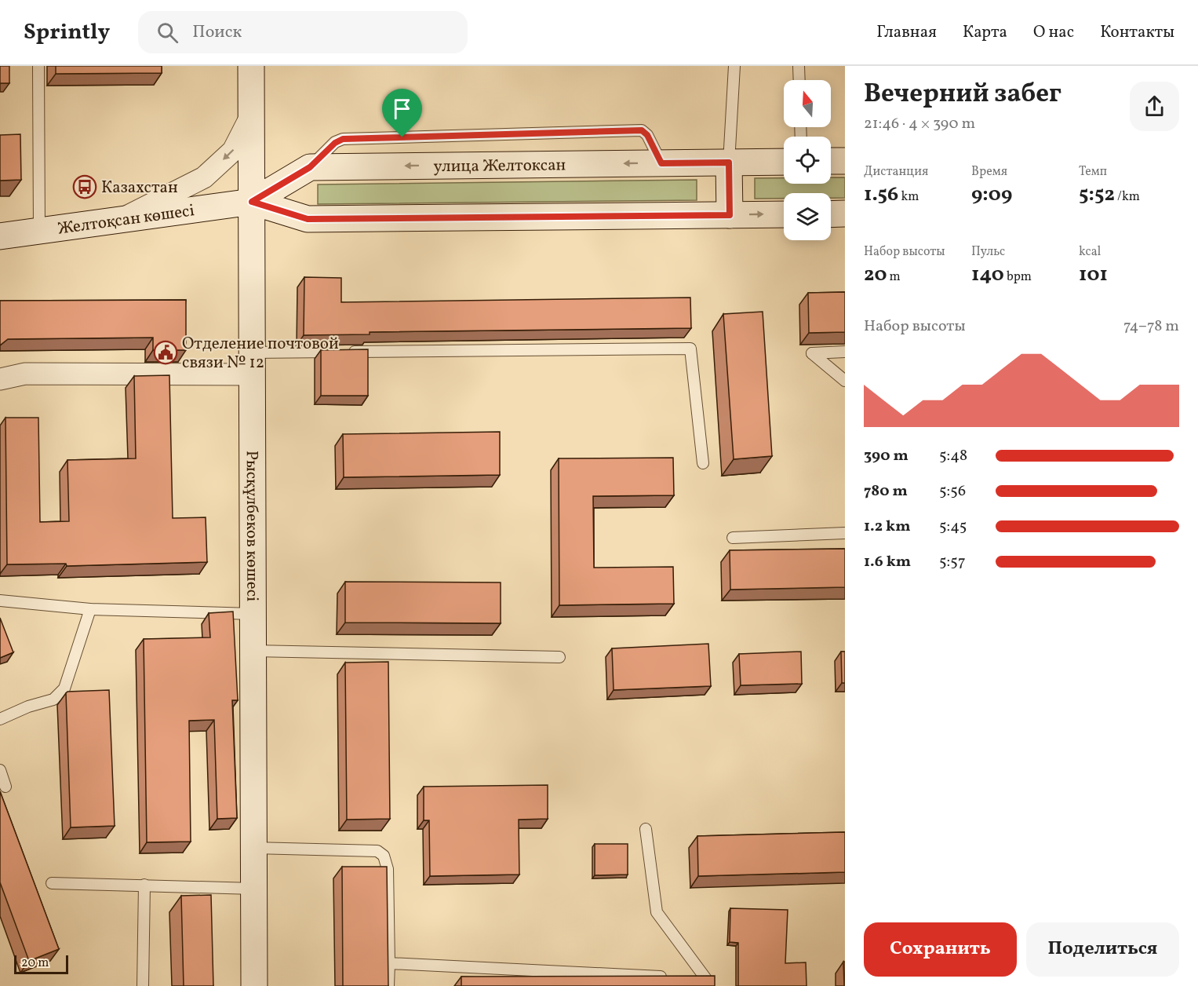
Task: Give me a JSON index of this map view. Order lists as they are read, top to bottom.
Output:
{
  "streets": {
    "main road": ["улица Желтоксан", "Желтоқсан көшесі", "Рысқұлбеков көшесі"]
  },
  "crossings": [
    ["улица Желтоксан", "Желтоқсан көшесі"],
    ["улица Желтоксан", "Рысқұлбеков көшесі"],
    ["Желтоқсан көшесі", "Рысқұлбеков көшесі"]
  ],
  "places": {
    "bus stop": ["Казахстан"],
    "public building": ["Отделение почтовой связи № 12"]
  },
  "scale_bar": "20 m",
  "north": "top",
  "page": {
    "header": "Sprintly",
    "search": "Поиск",
    "nav": [
      "Главная",
      "Карта",
      "О нас",
      "Контакты"
    ],
    "heading": ["Вечерний забег", "21:46 · 4 × 390 m"],
    "stats": [
      ["Дистанция", "1.56 km"],
      ["Время", "9:09"],
      ["Темп", "5:52 /km"],
      ["Набор высоты", "20 m"],
      ["Пульс", "140 bpm"],
      ["kcal", "101"]
    ],
    "chart": ["Набор высоты", "74–78 m"],
    "list": [
      {
        "name": "390 m",
        "note": "5:48"
      },
      {
        "name": "780 m",
        "note": "5:56"
      },
      {
        "name": "1.2 km",
        "note": "5:45"
      },
      {
        "name": "1.6 km",
        "note": "5:57"
      }
    ],
    "buttons": ["Сохранить", "Поделиться"],
    "scale": "20 m"
  }
}
